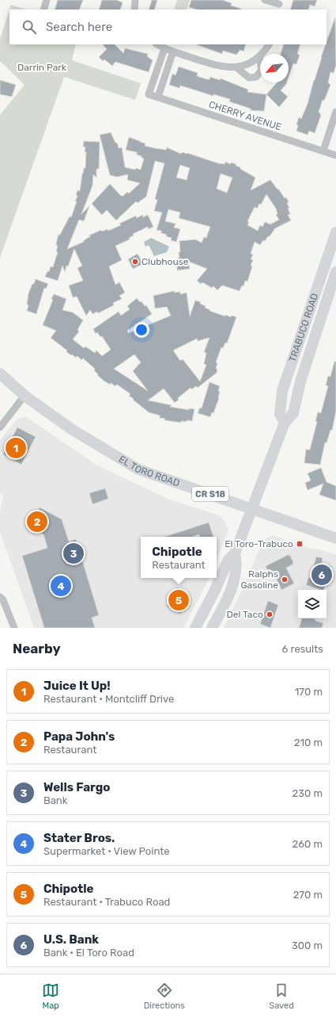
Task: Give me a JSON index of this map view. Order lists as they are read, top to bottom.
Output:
{
  "streets": {
    "main road": ["TRABUCO ROAD", "EL TORO ROAD", "CR S18"],
    "street": ["CHERRY AVENUE"]
  },
  "crossings": [
    ["TRABUCO ROAD", "EL TORO ROAD"]
  ],
  "parks": ["Darrin Park"],
  "places": {
    "other": ["Clubhouse", "Ralphs Gasoline", "Del Taco"],
    "transit": ["El Toro-Trabuco"]
  },
  "north": "bottom left",
  "page": {
    "search": "Search here",
    "pins": [
      "1",
      "2",
      "3",
      "6",
      "4",
      "5"
    ],
    "popup": ["Chipotle", "Restaurant"],
    "heading": ["Nearby", "6 results"],
    "list": [
      {
        "mark": "1",
        "name": "Juice It Up!",
        "note": "Restaurant · Montcliff Drive",
        "value": "170 m"
      },
      {
        "mark": "2",
        "name": "Papa John's",
        "note": "Restaurant",
        "value": "210 m"
      },
      {
        "mark": "3",
        "name": "Wells Fargo",
        "note": "Bank",
        "value": "230 m"
      },
      {
        "mark": "4",
        "name": "Stater Bros.",
        "note": "Supermarket · View Pointe",
        "value": "260 m"
      },
      {
        "mark": "5",
        "name": "Chipotle",
        "note": "Restaurant · Trabuco Road",
        "value": "270 m"
      },
      {
        "mark": "6",
        "name": "U.S. Bank",
        "note": "Bank · El Toro Road",
        "value": "300 m"
      }
    ],
    "nav": ["Map", "Directions", "Saved"]
  }
}
